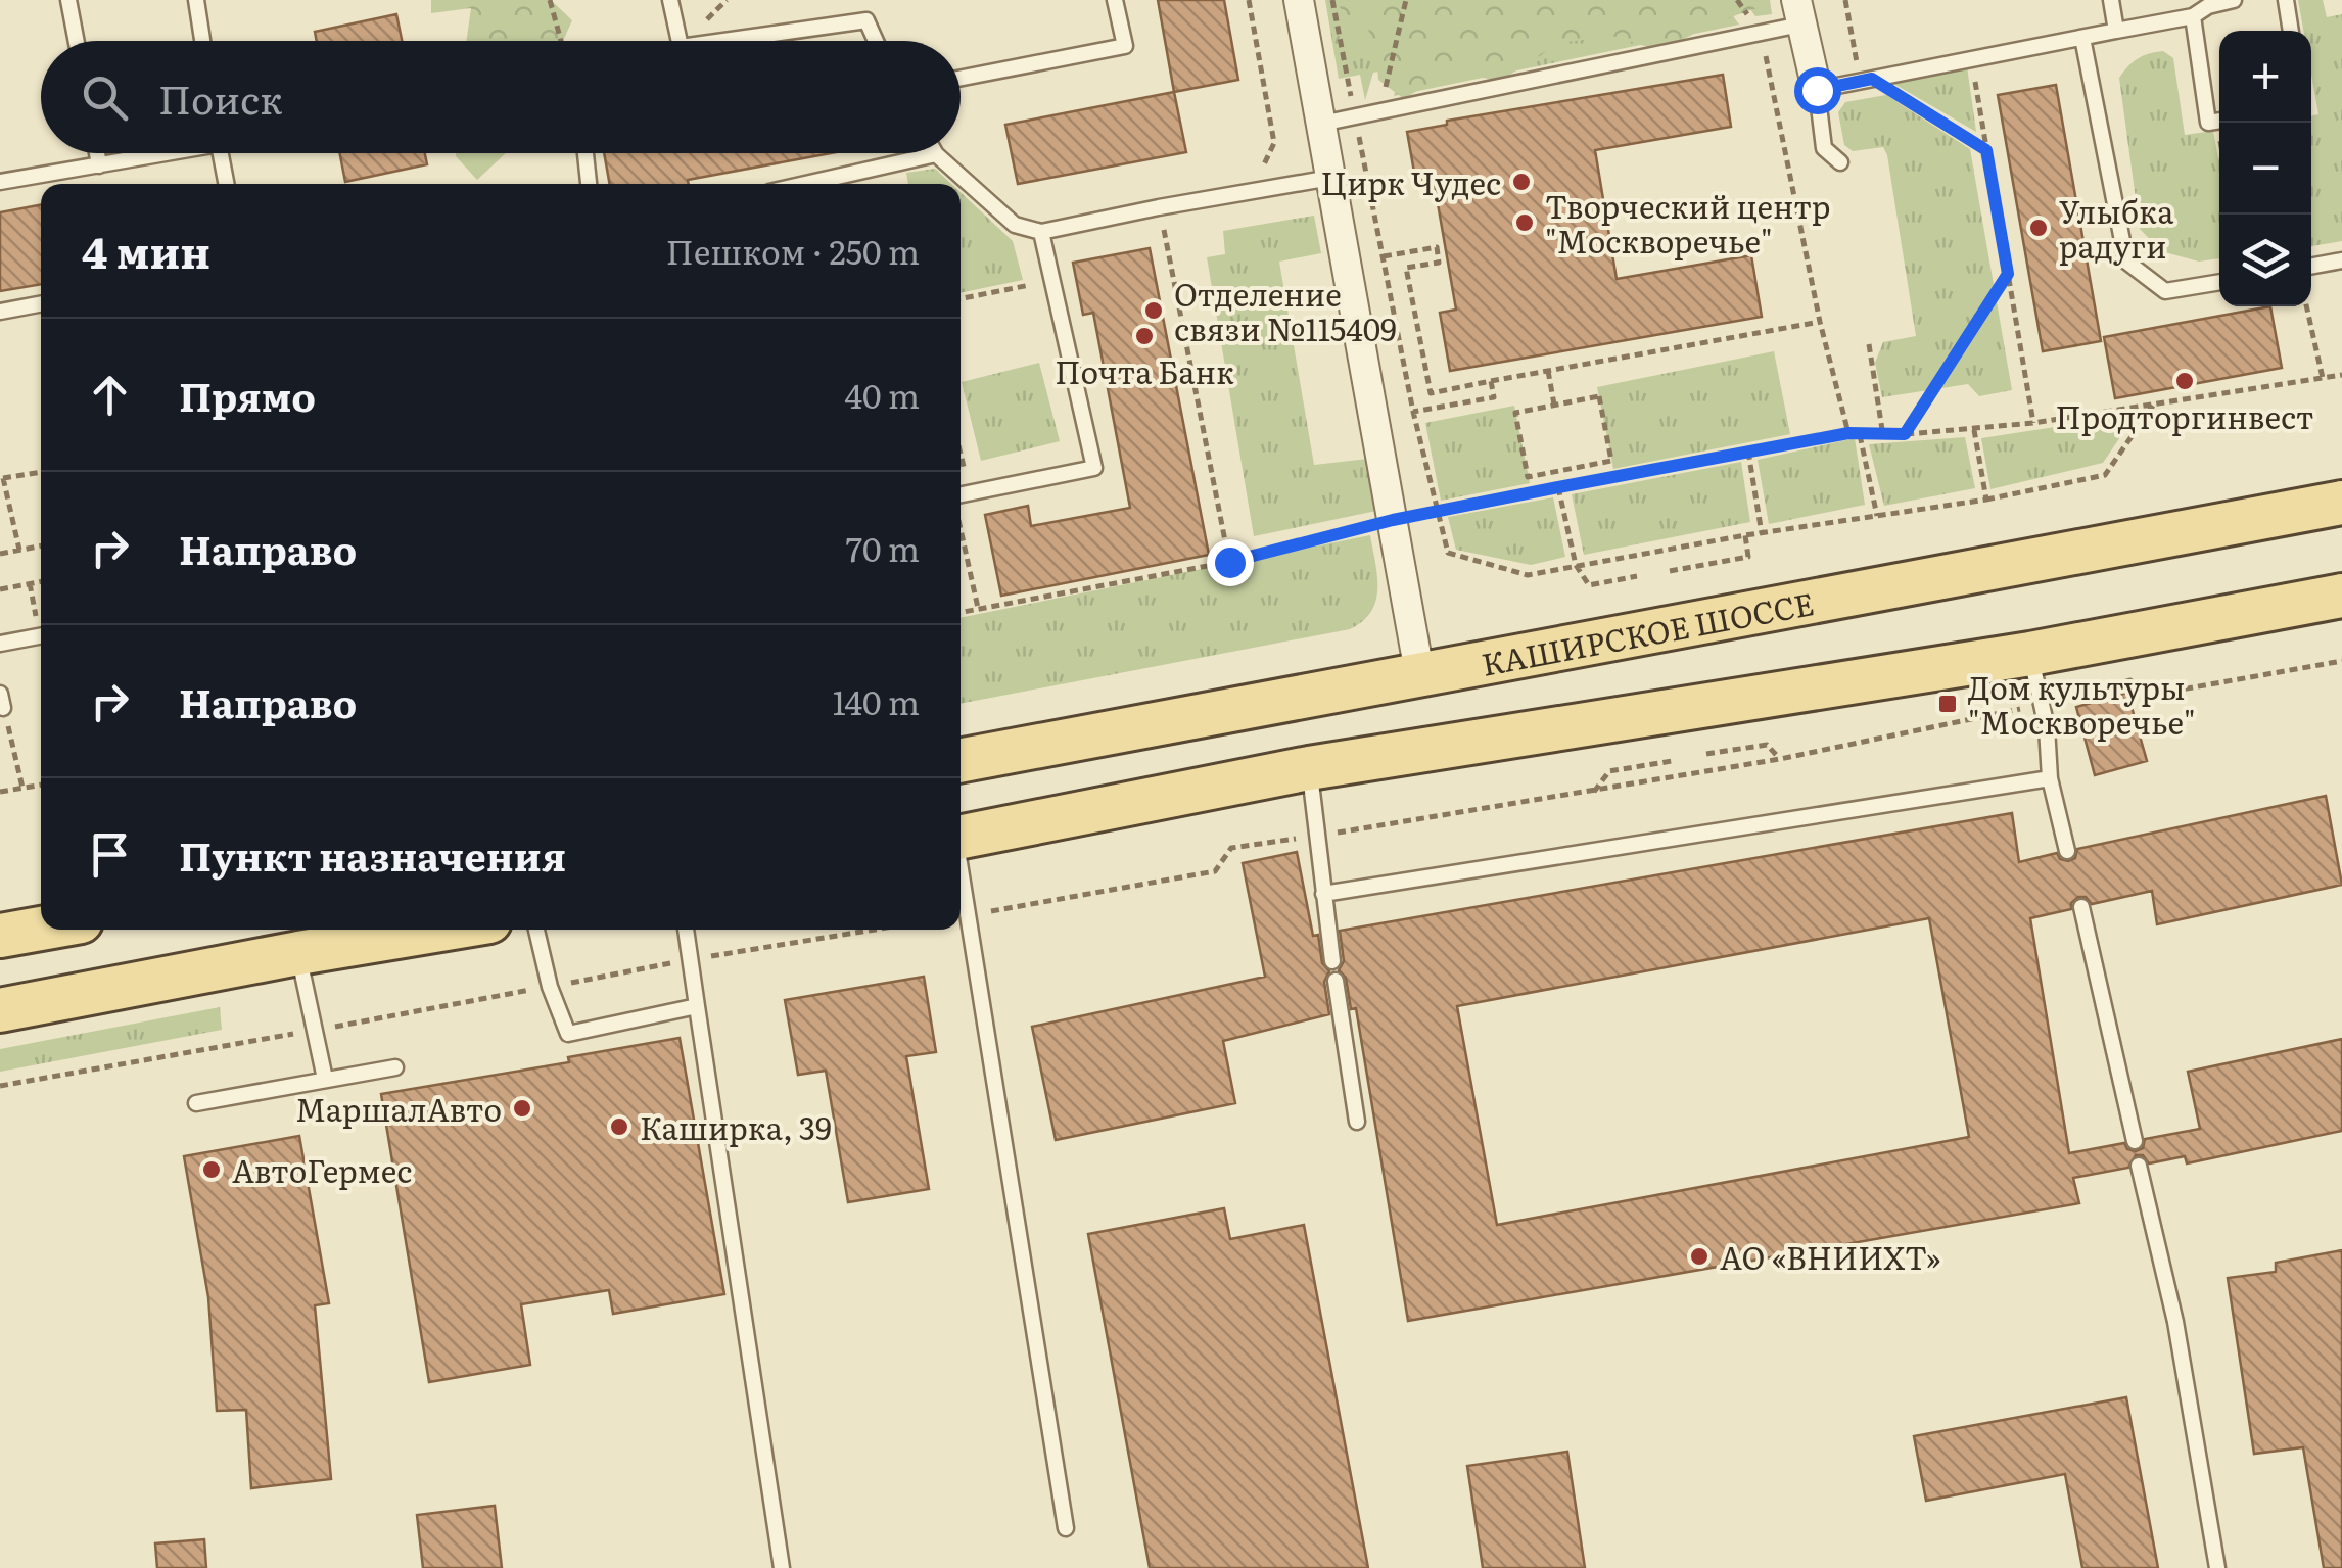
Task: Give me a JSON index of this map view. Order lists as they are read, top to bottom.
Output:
{
  "streets": {
    "main road": ["КАШИРСКОЕ ШОССЕ"]
  },
  "places": {
    "other": [
      "Цирк Чудес",
      "Творческий центр \"Москворечье\"",
      "Улыбка радуги",
      "Отделение связи №115409",
      "Почта Банк",
      "Продторгинвест",
      "МаршалАвто",
      "Каширка, 39",
      "АвтоГермес",
      "АО «ВНИИХТ»"
    ],
    "transit": ["Дом культуры \"Москворечье\""]
  },
  "page": {
    "map_buttons": ["+", "−"],
    "search": "Поиск",
    "heading": ["4 мин", "Пешком · 250 m"],
    "list": [
      ["Прямо", "40 m"],
      ["Направо", "70 m"],
      ["Направо", "140 m"],
      "Пункт назначения"
    ]
  }
}
